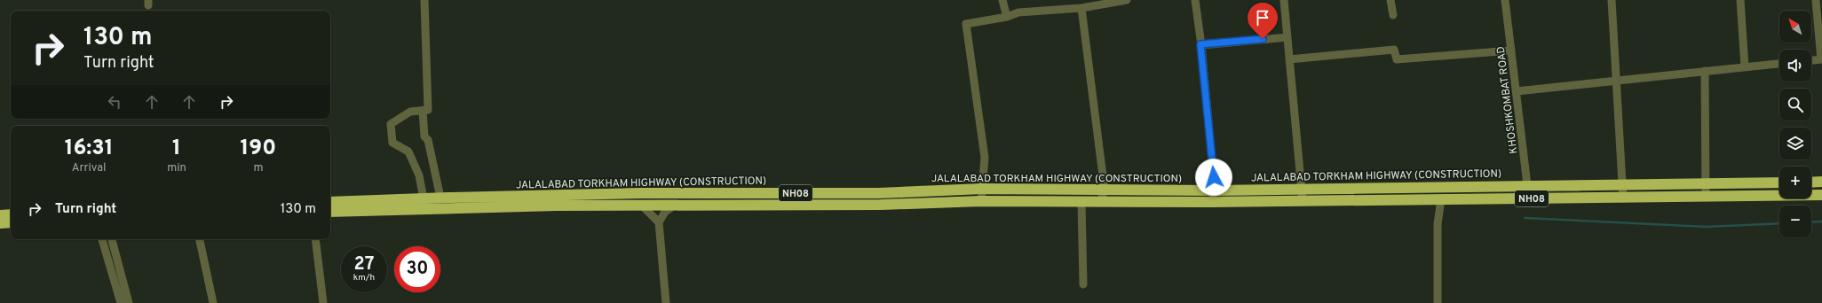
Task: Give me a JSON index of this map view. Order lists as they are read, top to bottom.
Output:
{
  "streets": {
    "highway": ["JALALABAD TORKHAM HIGHWAY (CONSTRUCTION)", "NH08"],
    "street": ["KHOSHKOMBAT ROAD"]
  },
  "crossings": [
    ["KHOSHKOMBAT ROAD", "JALALABAD TORKHAM HIGHWAY (CONSTRUCTION)"],
    ["KHOSHKOMBAT ROAD", "NH08"],
    ["JALALABAD TORKHAM HIGHWAY (CONSTRUCTION)", "NH08"]
  ],
  "north": "top left",
  "page": {
    "map_buttons": ["+", "−"],
    "turn": ["130 m", "Turn right"],
    "eta": [
      "16:31",
      "Arrival",
      "1",
      "min",
      "190",
      "m"
    ],
    "list": [
      {
        "name": "Turn right",
        "value": "130 m"
      }
    ],
    "speed": "27 km/h",
    "limit": "30"
  }
}
